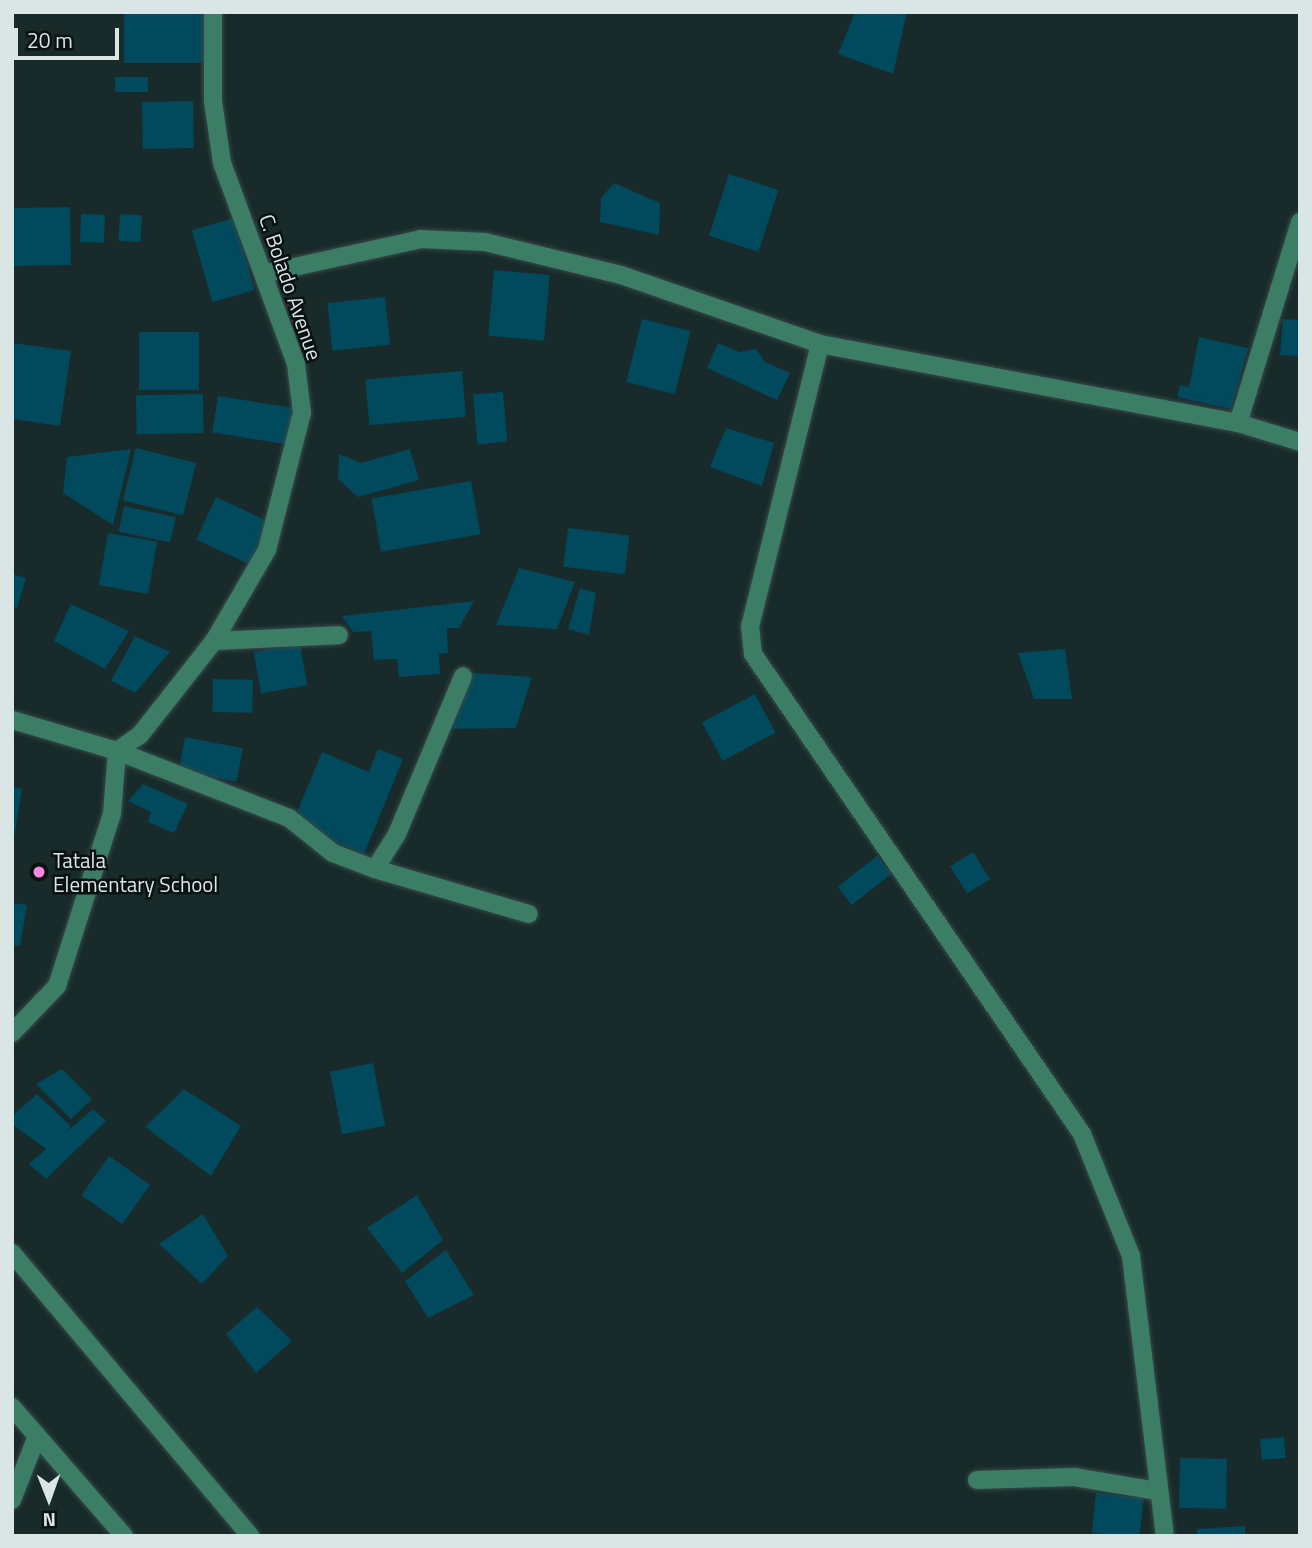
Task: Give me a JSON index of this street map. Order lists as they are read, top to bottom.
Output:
{
  "streets": {
    "street": ["C. Bolado Avenue"]
  },
  "places": ["Tatala Elementary School"],
  "scale_bar": "20 m",
  "north": "bottom"
}
